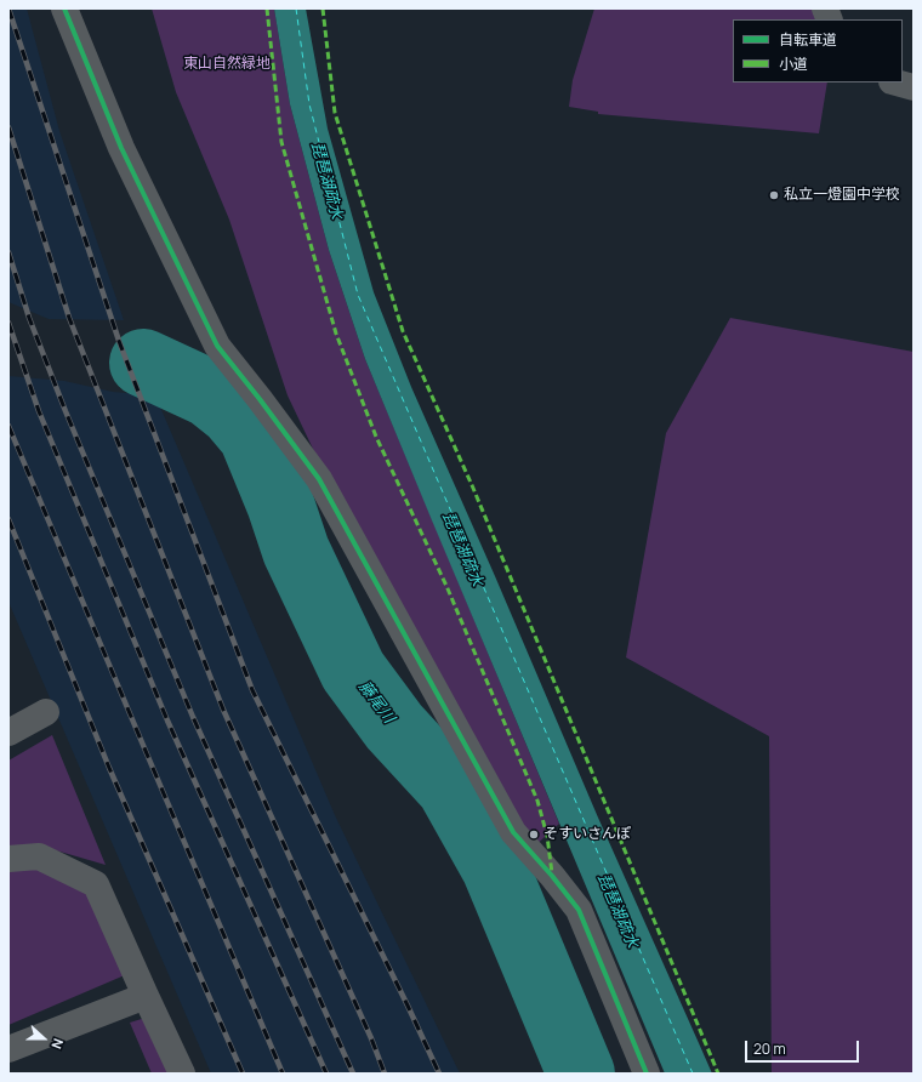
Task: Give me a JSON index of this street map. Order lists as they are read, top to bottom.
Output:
{
  "water": ["琵琶湖疏水", "藤尾川"],
  "parks": ["東山自然緑地"],
  "places": ["私立一燈園中学校", "そすいさんぽ"],
  "legend": ["自転車道", "小道"],
  "scale_bar": "20 m",
  "north": "right"
}
